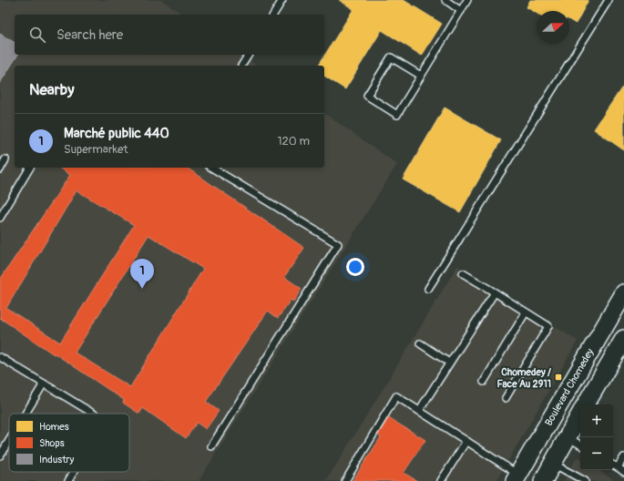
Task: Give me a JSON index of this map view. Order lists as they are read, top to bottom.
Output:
{
  "streets": {
    "street": ["Boulevard Chomedey"]
  },
  "places": {
    "transit": ["Chomedey / Face Au 2911"]
  },
  "legend": ["Homes", "Shops", "Industry"],
  "north": "right",
  "page": {
    "search": "Search here",
    "heading": "Nearby",
    "list": [
      {
        "mark": "1",
        "name": "Marché public 440",
        "note": "Supermarket",
        "value": "120 m"
      }
    ],
    "pins": "1",
    "map_buttons": ["+", "−"]
  }
}
